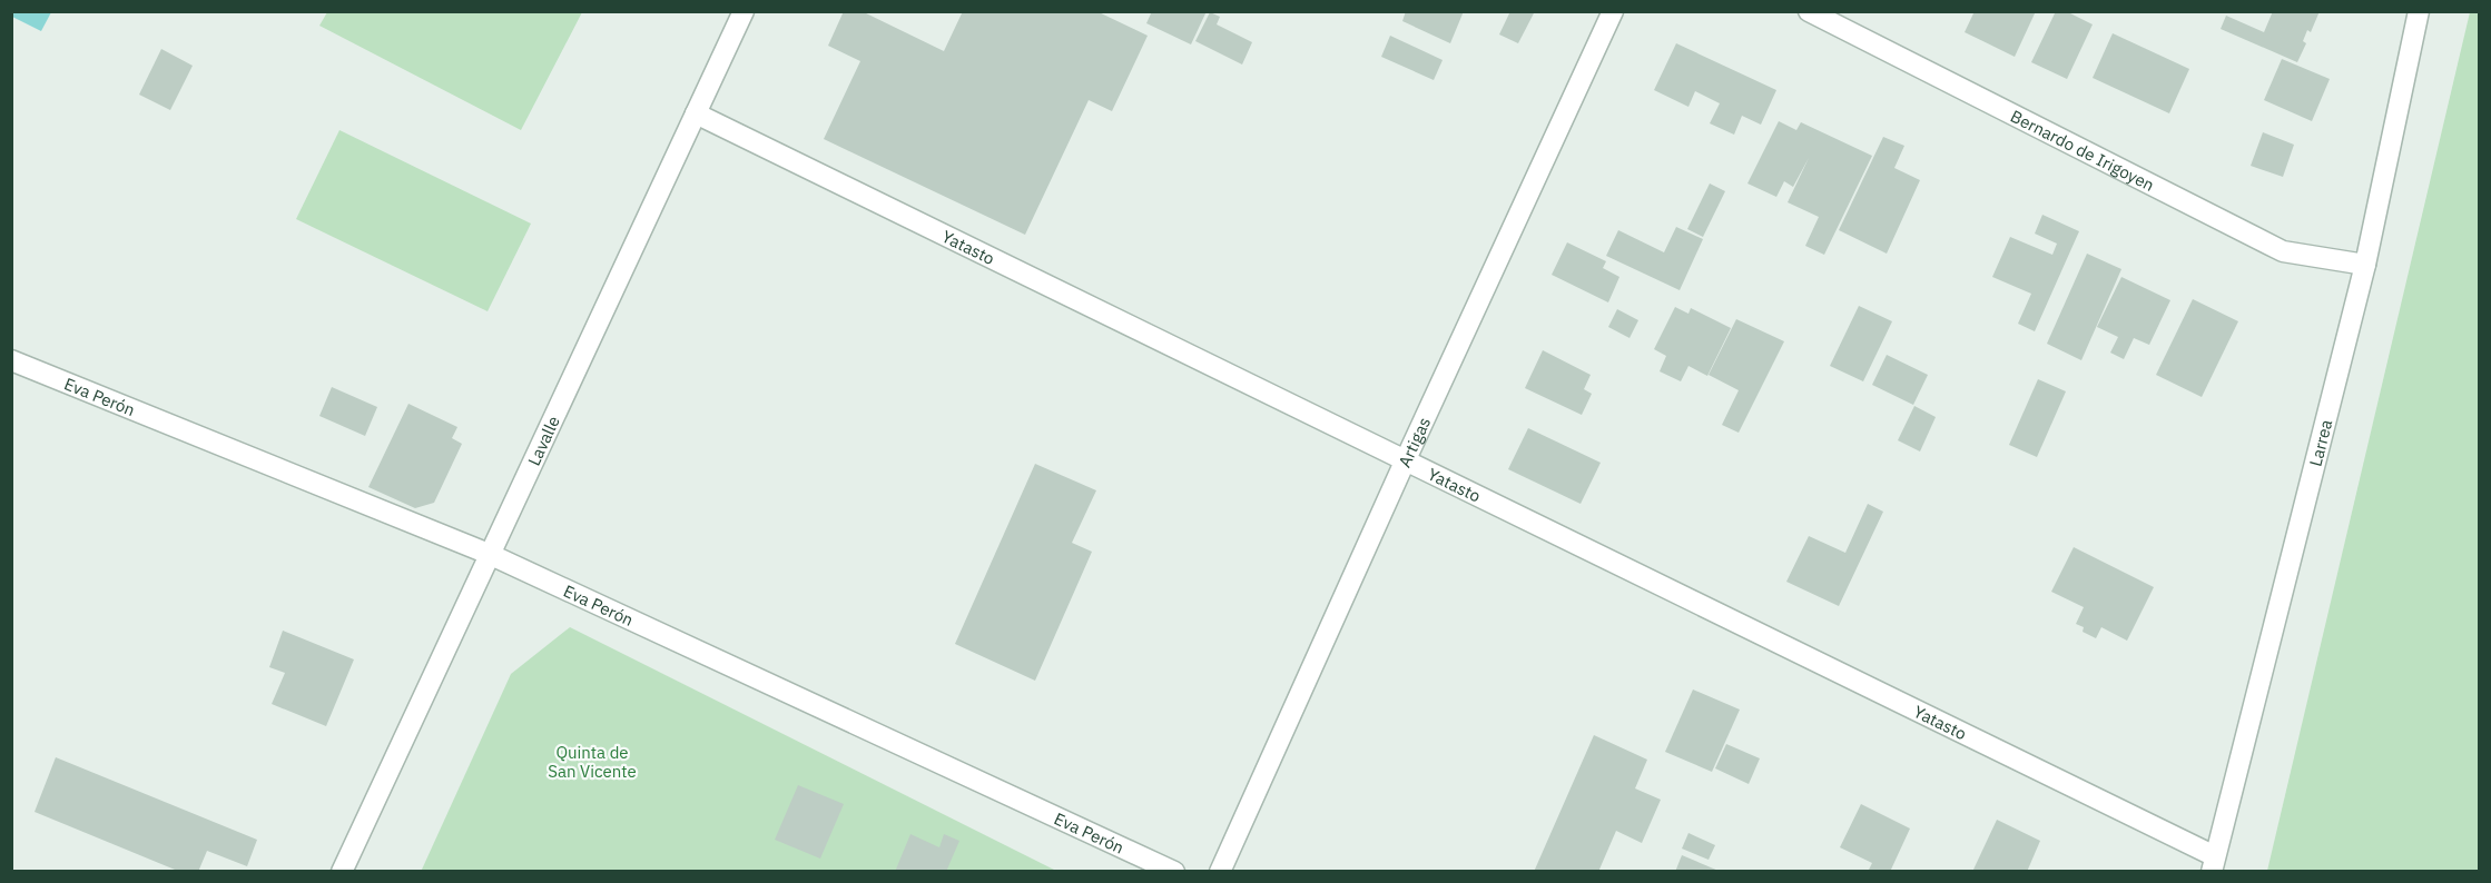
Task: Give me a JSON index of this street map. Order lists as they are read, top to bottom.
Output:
{
  "streets": {
    "street": [
      "Bernardo de Irigoyen",
      "Yatasto",
      "Eva Perón",
      "Artigas",
      "Lavalle",
      "Larrea"
    ]
  },
  "crossings": [
    ["Bernardo de Irigoyen", "Larrea"],
    ["Yatasto", "Artigas"],
    ["Yatasto", "Lavalle"],
    ["Yatasto", "Larrea"],
    ["Eva Perón", "Lavalle"]
  ],
  "parks": ["Quinta de San Vicente"]
}
